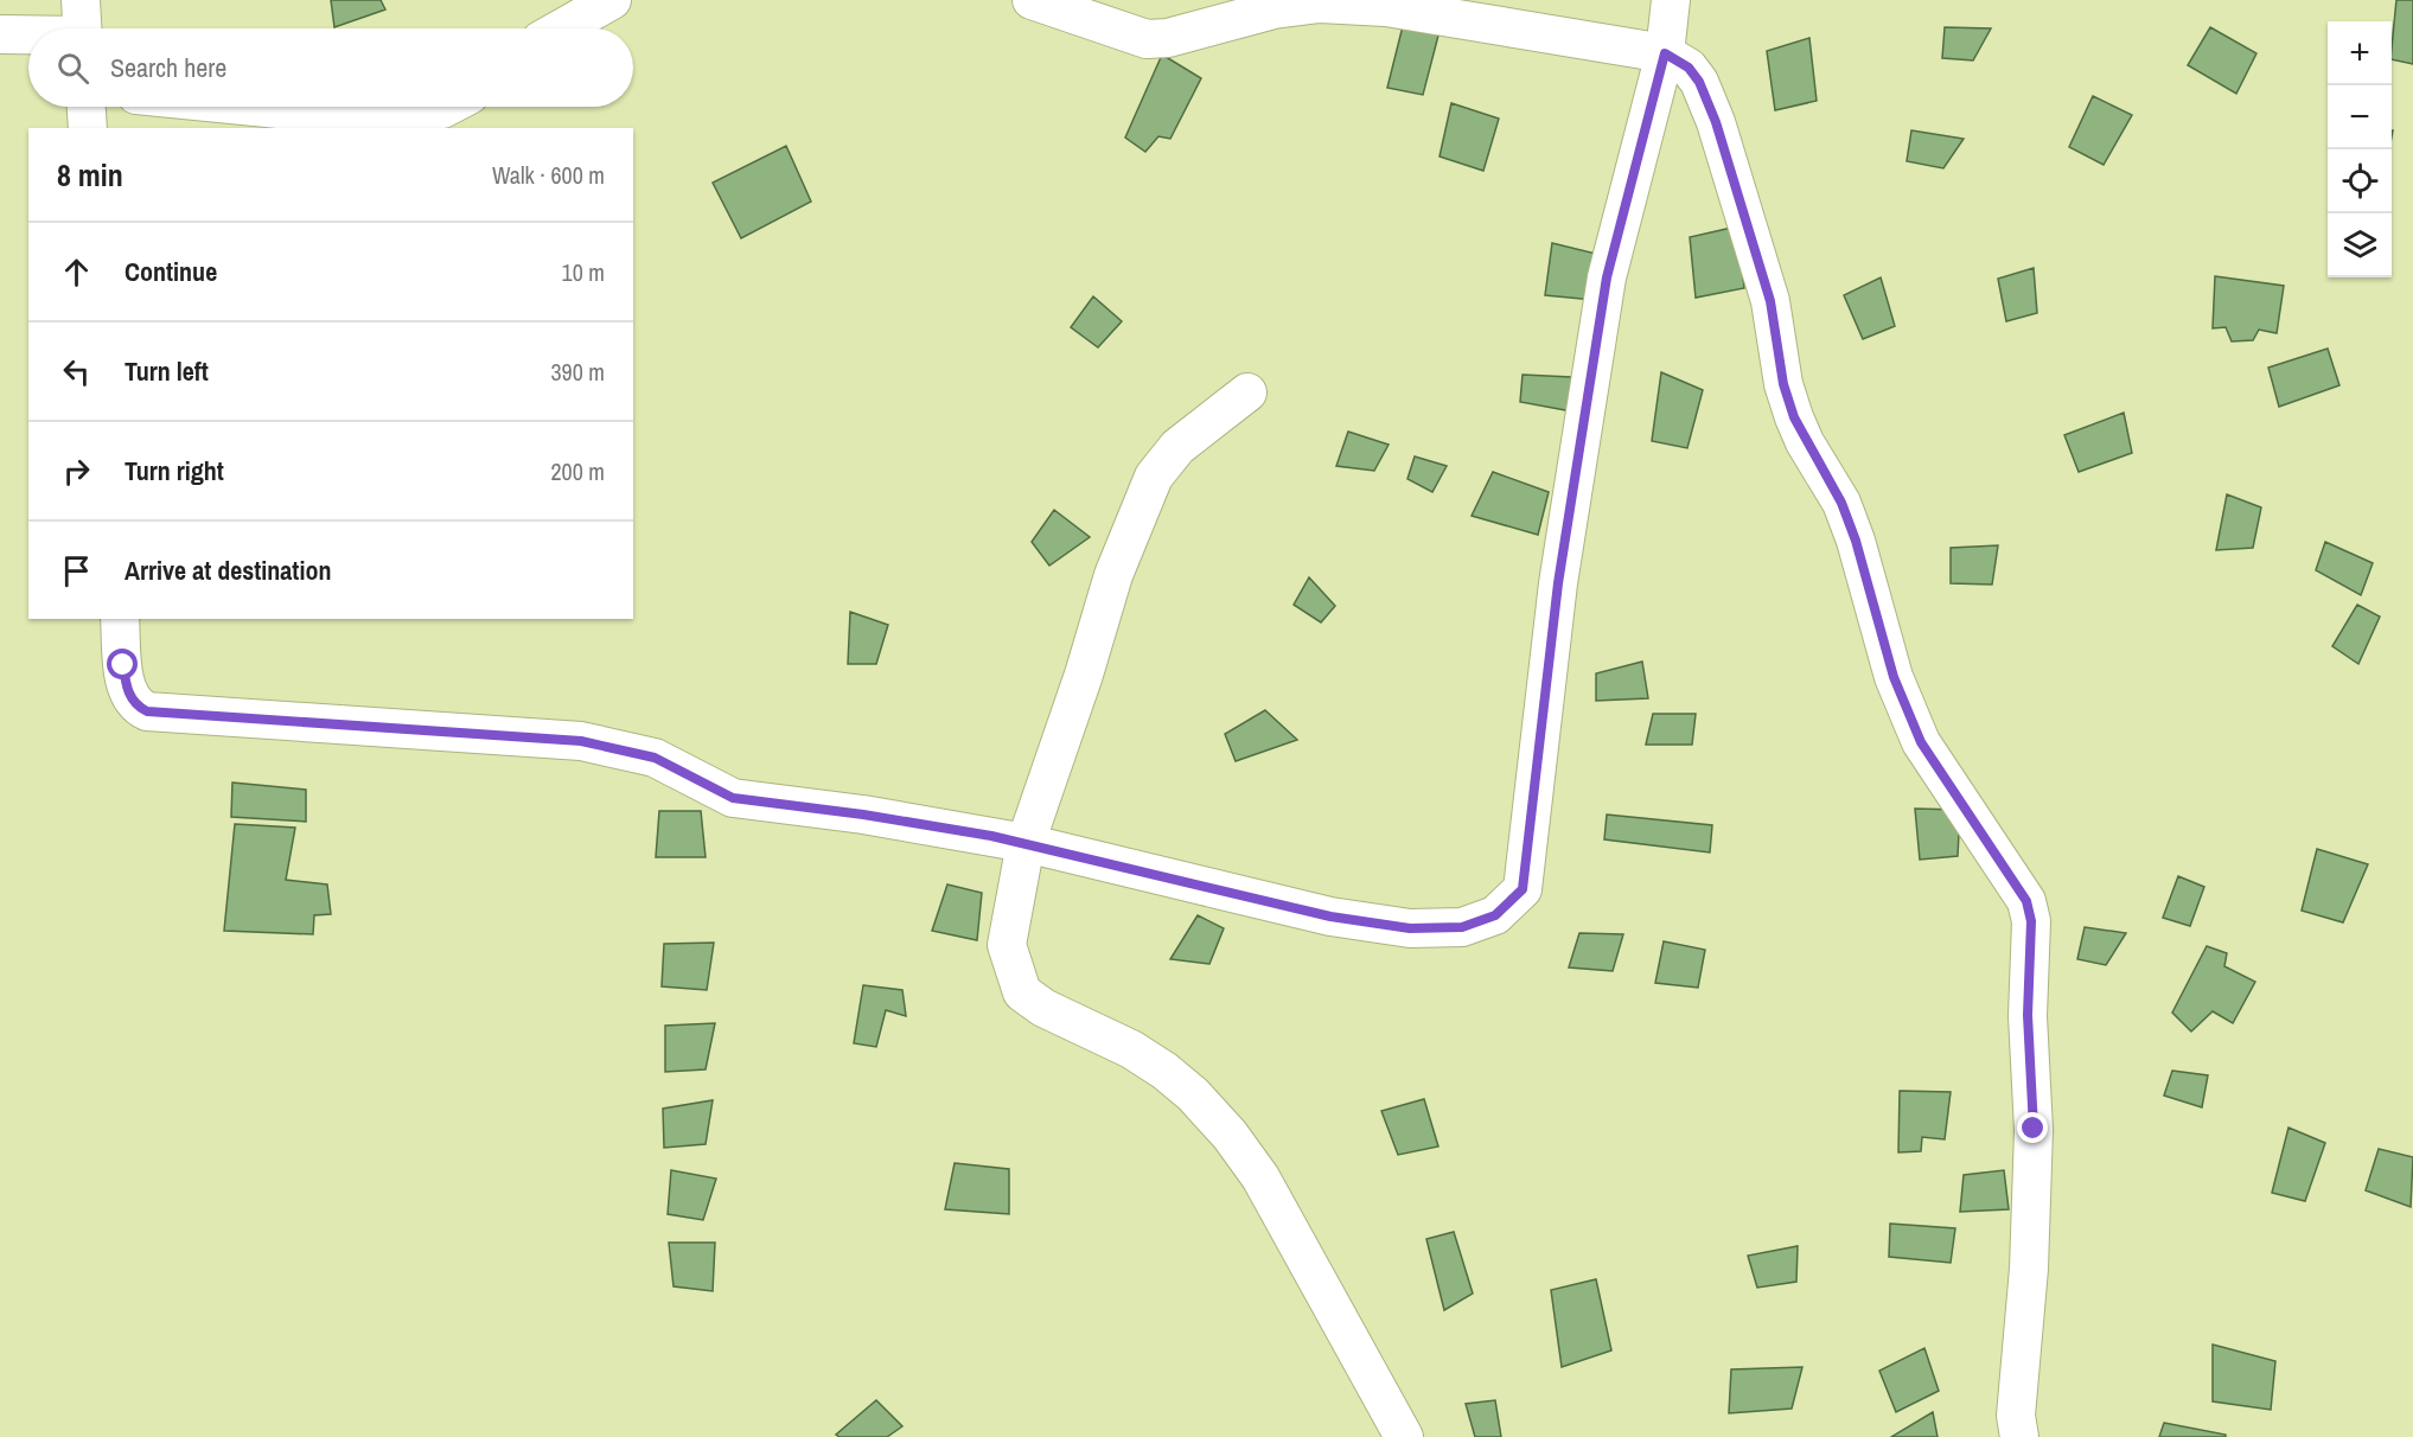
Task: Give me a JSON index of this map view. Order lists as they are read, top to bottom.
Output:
{
  "page": {
    "map_buttons": ["+", "−"],
    "search": "Search here",
    "heading": ["8 min", "Walk · 600 m"],
    "list": [
      ["Continue", "10 m"],
      ["Turn left", "390 m"],
      ["Turn right", "200 m"],
      "Arrive at destination"
    ]
  }
}
